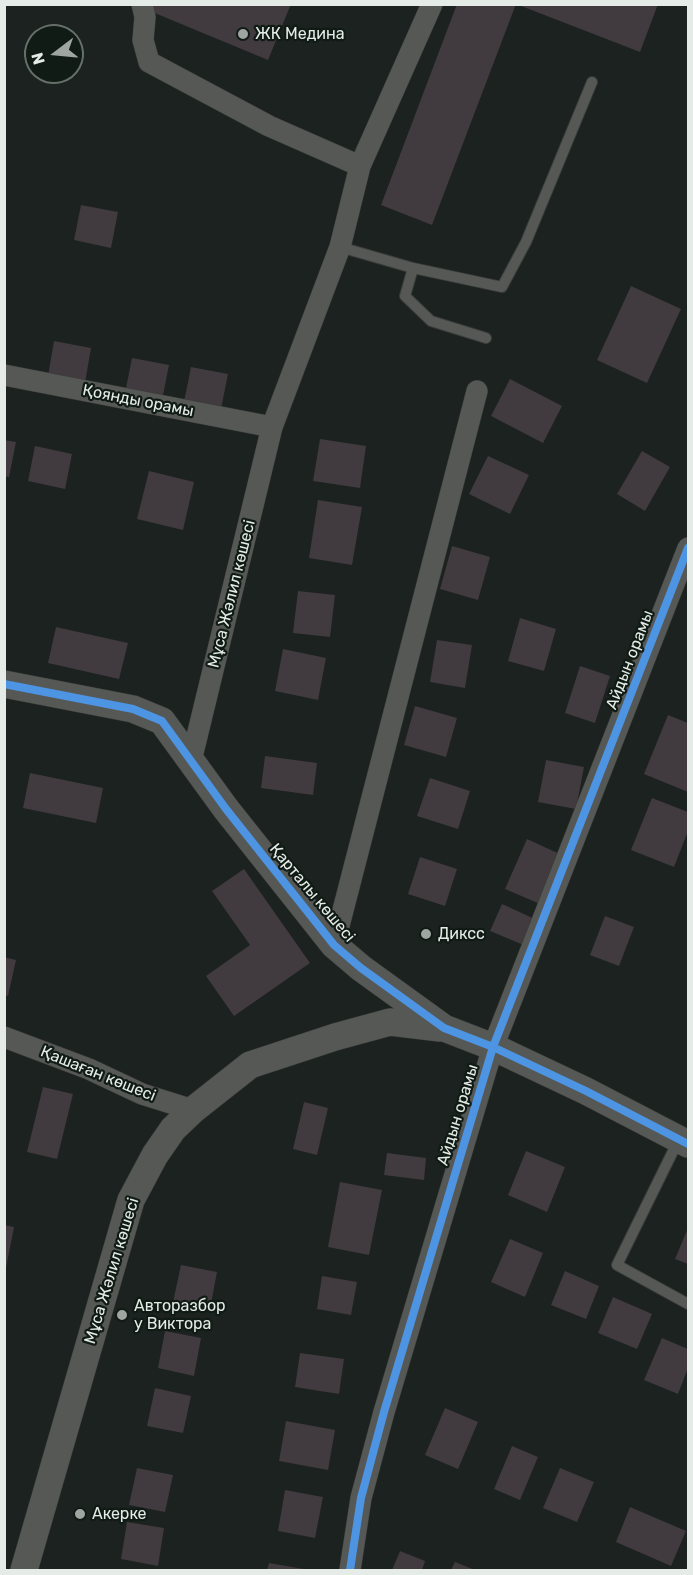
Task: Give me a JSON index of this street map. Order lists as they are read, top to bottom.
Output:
{
  "streets": {
    "street": [
      "Қоянды орамы",
      "Мұса Жәлил көшесі",
      "Айдын орамы",
      "Қарталы көшесі",
      "Қашаған көшесі"
    ]
  },
  "crossings": [
    ["Қоянды орамы", "Мұса Жәлил көшесі"],
    ["Мұса Жәлил көшесі", "Қарталы көшесі"],
    ["Мұса Жәлил көшесі", "Қашаған көшесі"],
    ["Айдын орамы", "Қарталы көшесі"]
  ],
  "places": [
    "ЖК Медина",
    "Диксс",
    "Авторазбор у Виктора",
    "Акерке"
  ],
  "north": "left"
}
